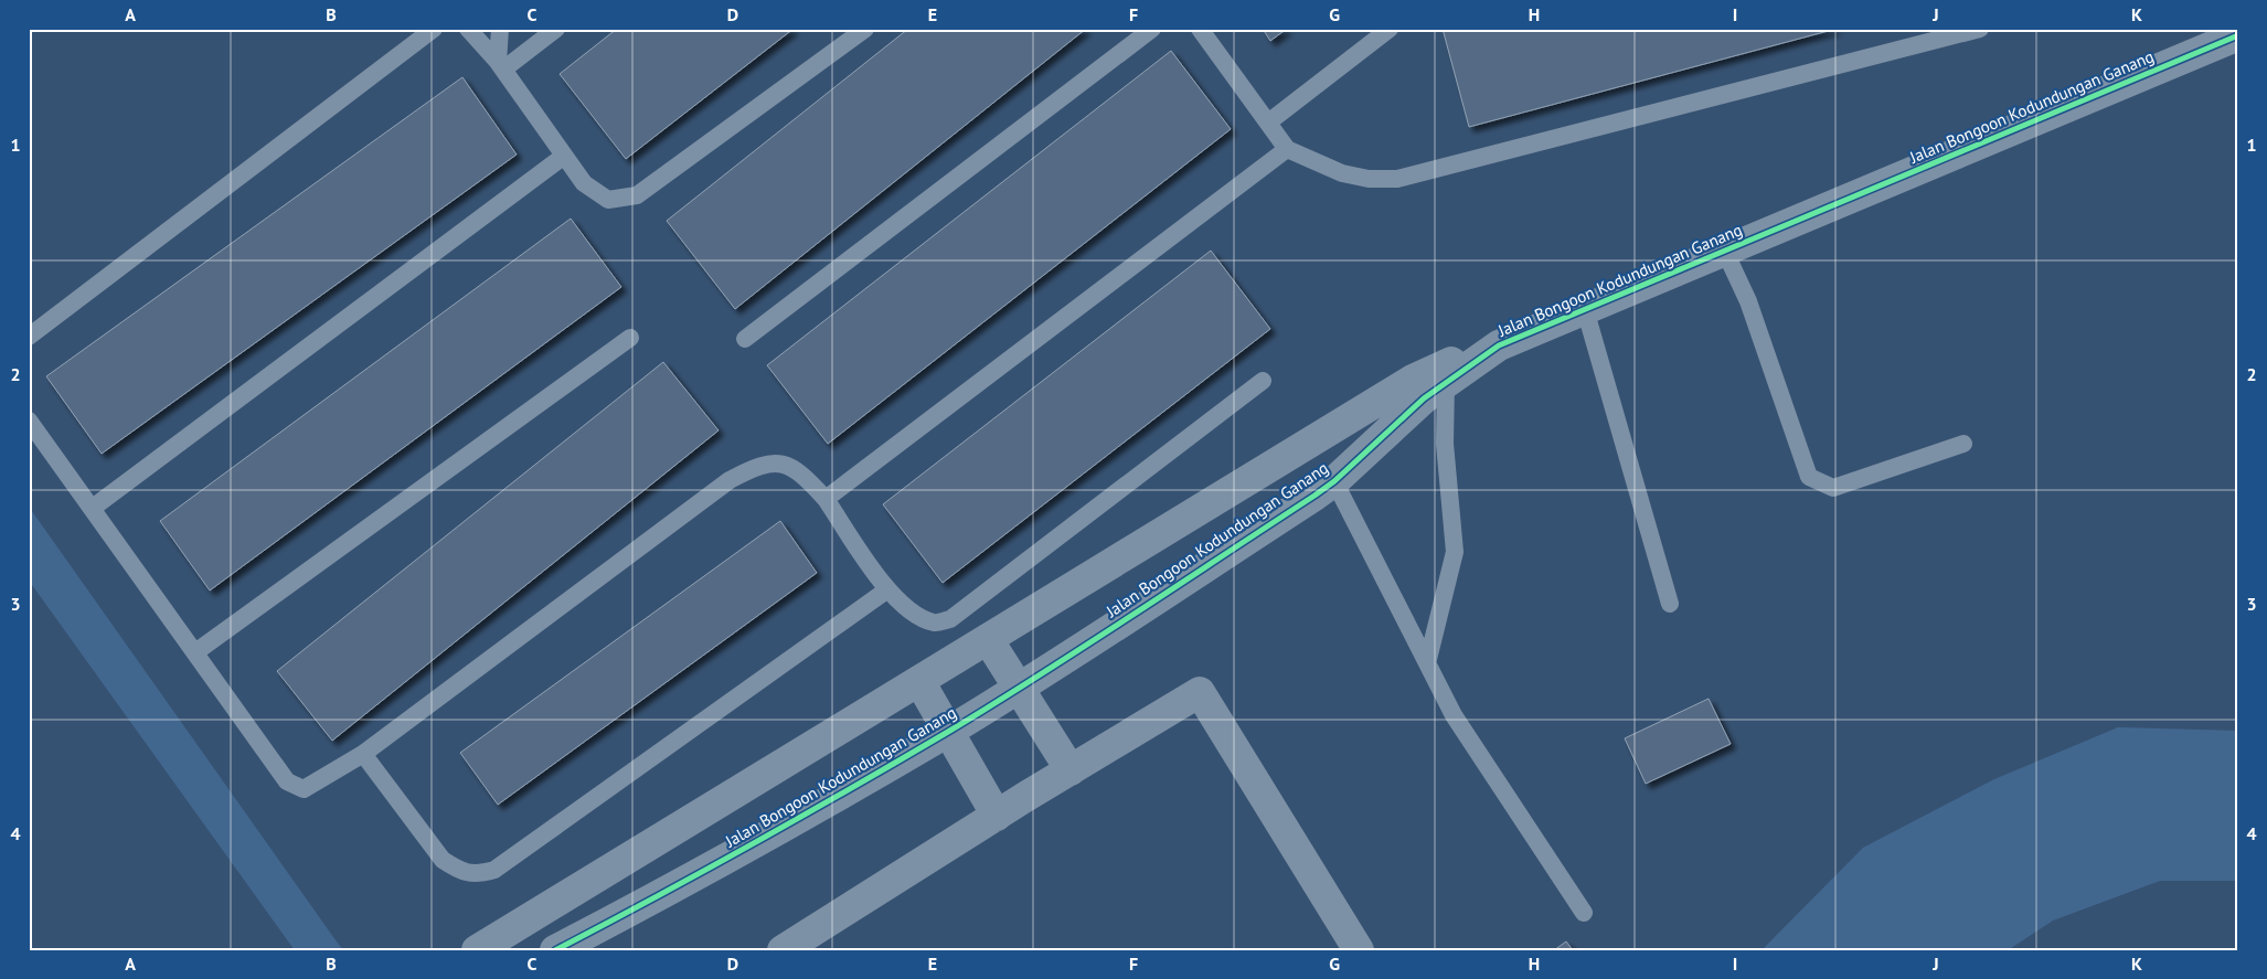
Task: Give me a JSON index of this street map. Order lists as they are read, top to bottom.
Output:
{
  "streets": {
    "street": ["Jalan Bongoon Kodundungan Ganang"]
  },
  "grid": {
    "columns": [
      "A",
      "B",
      "C",
      "D",
      "E",
      "F",
      "G",
      "H",
      "I",
      "J",
      "K"
    ],
    "rows": [
      "1",
      "2",
      "3",
      "4"
    ]
  }
}
